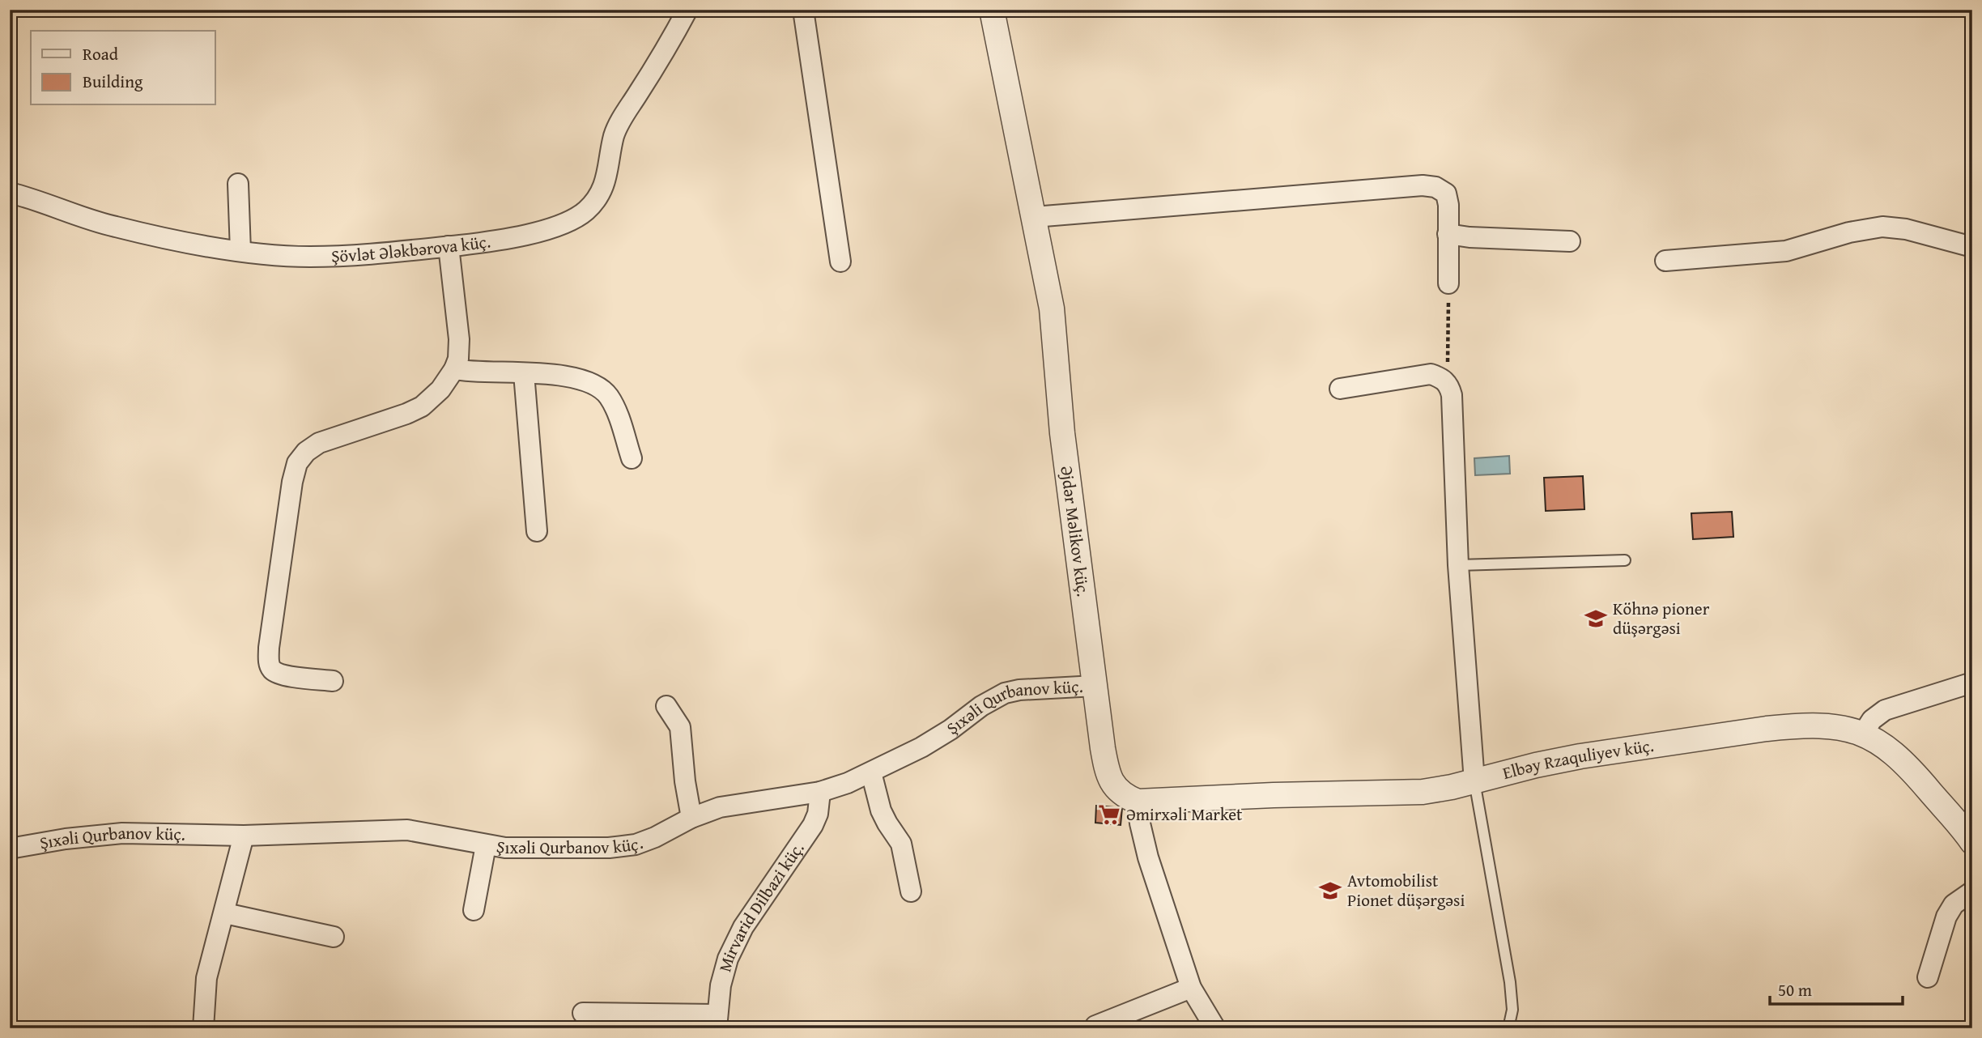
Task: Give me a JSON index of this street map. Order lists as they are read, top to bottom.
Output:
{
  "streets": {
    "street": [
      "Şövlət Ələkbərova küç.",
      "Əjdər Məlikov küç.",
      "Şıxəli Qurbanov küç.",
      "Elbəy Rzaquliyev küç.",
      "Mirvarid Dilbazi küç."
    ]
  },
  "crossings": [
    ["Əjdər Məlikov küç.", "Şıxəli Qurbanov küç."],
    ["Əjdər Məlikov küç.", "Elbəy Rzaquliyev küç."],
    ["Şıxəli Qurbanov küç.", "Mirvarid Dilbazi küç."]
  ],
  "places": {
    "school or university": ["Köhnə pioner düşərgəsi", "Avtomobilist Pionet düşərgəsi"],
    "supermarket": ["Əmirxəli Market"]
  },
  "legend": ["Road", "Building"],
  "scale_bar": "50 m"
}
